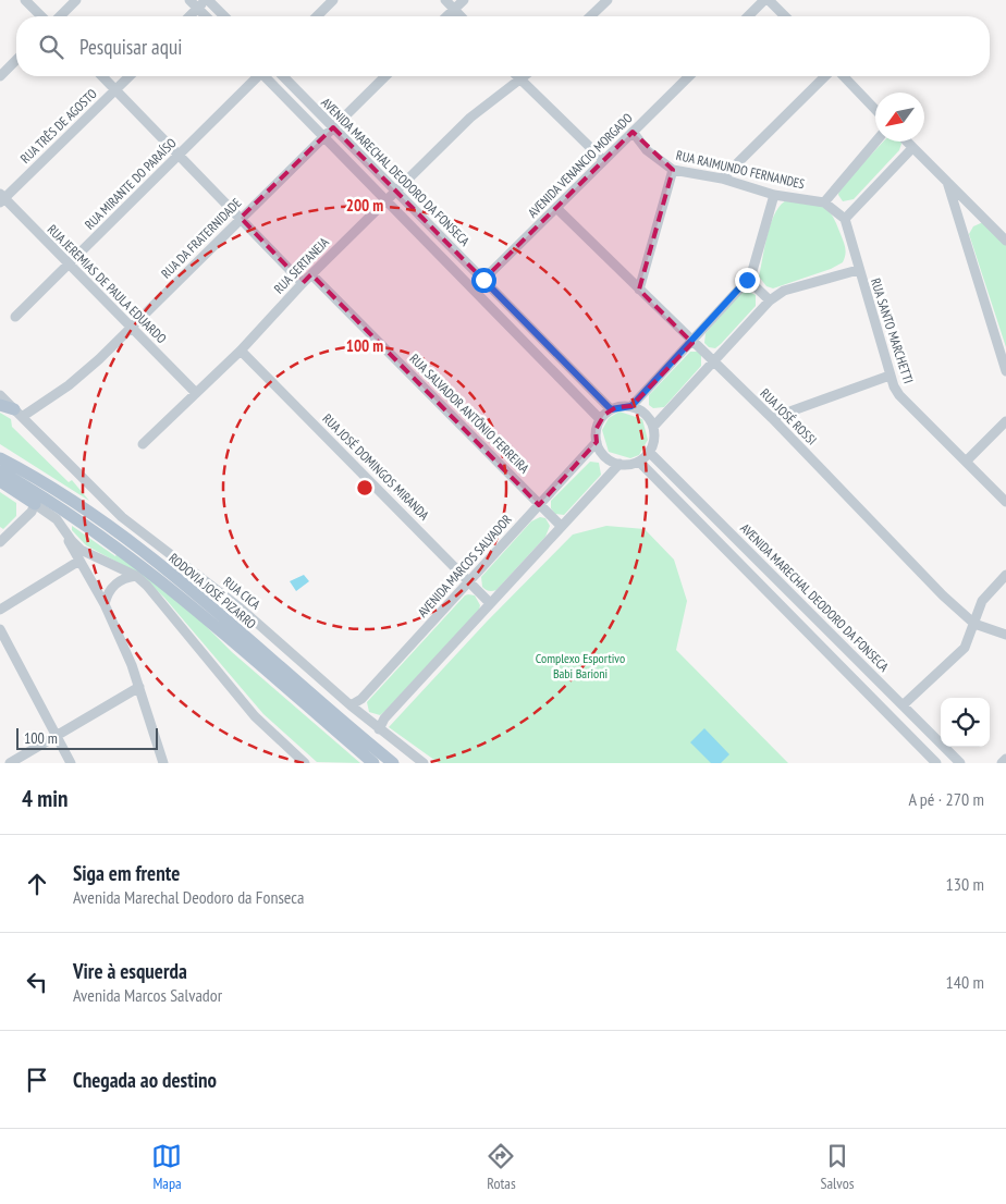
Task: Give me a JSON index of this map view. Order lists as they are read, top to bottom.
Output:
{
  "streets": {
    "main road": ["RODOVIA JOSÉ PIZARRO"],
    "street": [
      "RUA TRÊS DE AGOSTO",
      "AVENIDA VENANCIO MORGADO",
      "RUA RAIMUNDO FERNANDES",
      "AVENIDA MARECHAL DEODORO DA FONSECA",
      "RUA MIRANTE DO PARAÍSO",
      "RUA DA FRATERNIDADE",
      "RUA SERTANEJA",
      "RUA JEREMIAS DE PAULA EDUARDO",
      "RUA SANTO MARCHETTI",
      "RUA SALVADOR ANTÔNIO FERREIRA",
      "RUA JOSÉ ROSSI",
      "RUA JOSÉ DOMINGOS MIRANDA",
      "AVENIDA MARCOS SALVADOR",
      "RUA CICA"
    ]
  },
  "crossings": [
    ["RUA TRÊS DE AGOSTO", "RUA JEREMIAS DE PAULA EDUARDO"],
    ["AVENIDA VENANCIO MORGADO", "RUA RAIMUNDO FERNANDES"],
    ["AVENIDA VENANCIO MORGADO", "AVENIDA MARECHAL DEODORO DA FONSECA"],
    ["AVENIDA VENANCIO MORGADO", "RUA JOSÉ ROSSI"],
    ["AVENIDA MARECHAL DEODORO DA FONSECA", "RUA DA FRATERNIDADE"],
    ["AVENIDA MARECHAL DEODORO DA FONSECA", "RUA SERTANEJA"],
    ["AVENIDA MARECHAL DEODORO DA FONSECA", "AVENIDA MARCOS SALVADOR"],
    ["RUA MIRANTE DO PARAÍSO", "RUA JEREMIAS DE PAULA EDUARDO"],
    ["RUA DA FRATERNIDADE", "RUA JEREMIAS DE PAULA EDUARDO"],
    ["RUA DA FRATERNIDADE", "RUA CICA"],
    ["RUA SERTANEJA", "RUA JEREMIAS DE PAULA EDUARDO"],
    ["RUA SERTANEJA", "RUA SALVADOR ANTÔNIO FERREIRA"],
    ["RUA SERTANEJA", "RUA JOSÉ DOMINGOS MIRANDA"],
    ["RUA SALVADOR ANTÔNIO FERREIRA", "AVENIDA MARCOS SALVADOR"],
    ["RUA JOSÉ DOMINGOS MIRANDA", "AVENIDA MARCOS SALVADOR"],
    ["AVENIDA MARCOS SALVADOR", "RUA CICA"]
  ],
  "parks": ["Complexo Esportivo Babi Barioni"],
  "scale_bar": "100 m",
  "north": "bottom left",
  "page": {
    "search": "Pesquisar aqui",
    "scale": "100 m",
    "heading": ["4 min", "A pé · 270 m"],
    "list": [
      ["Siga em frente", "Avenida Marechal Deodoro da Fonseca", "130 m"],
      ["Vire à esquerda", "Avenida Marcos Salvador", "140 m"],
      "Chegada ao destino"
    ],
    "nav": ["Mapa", "Rotas", "Salvos"]
  },
  "rings": ["200 m", "100 m"]
}
